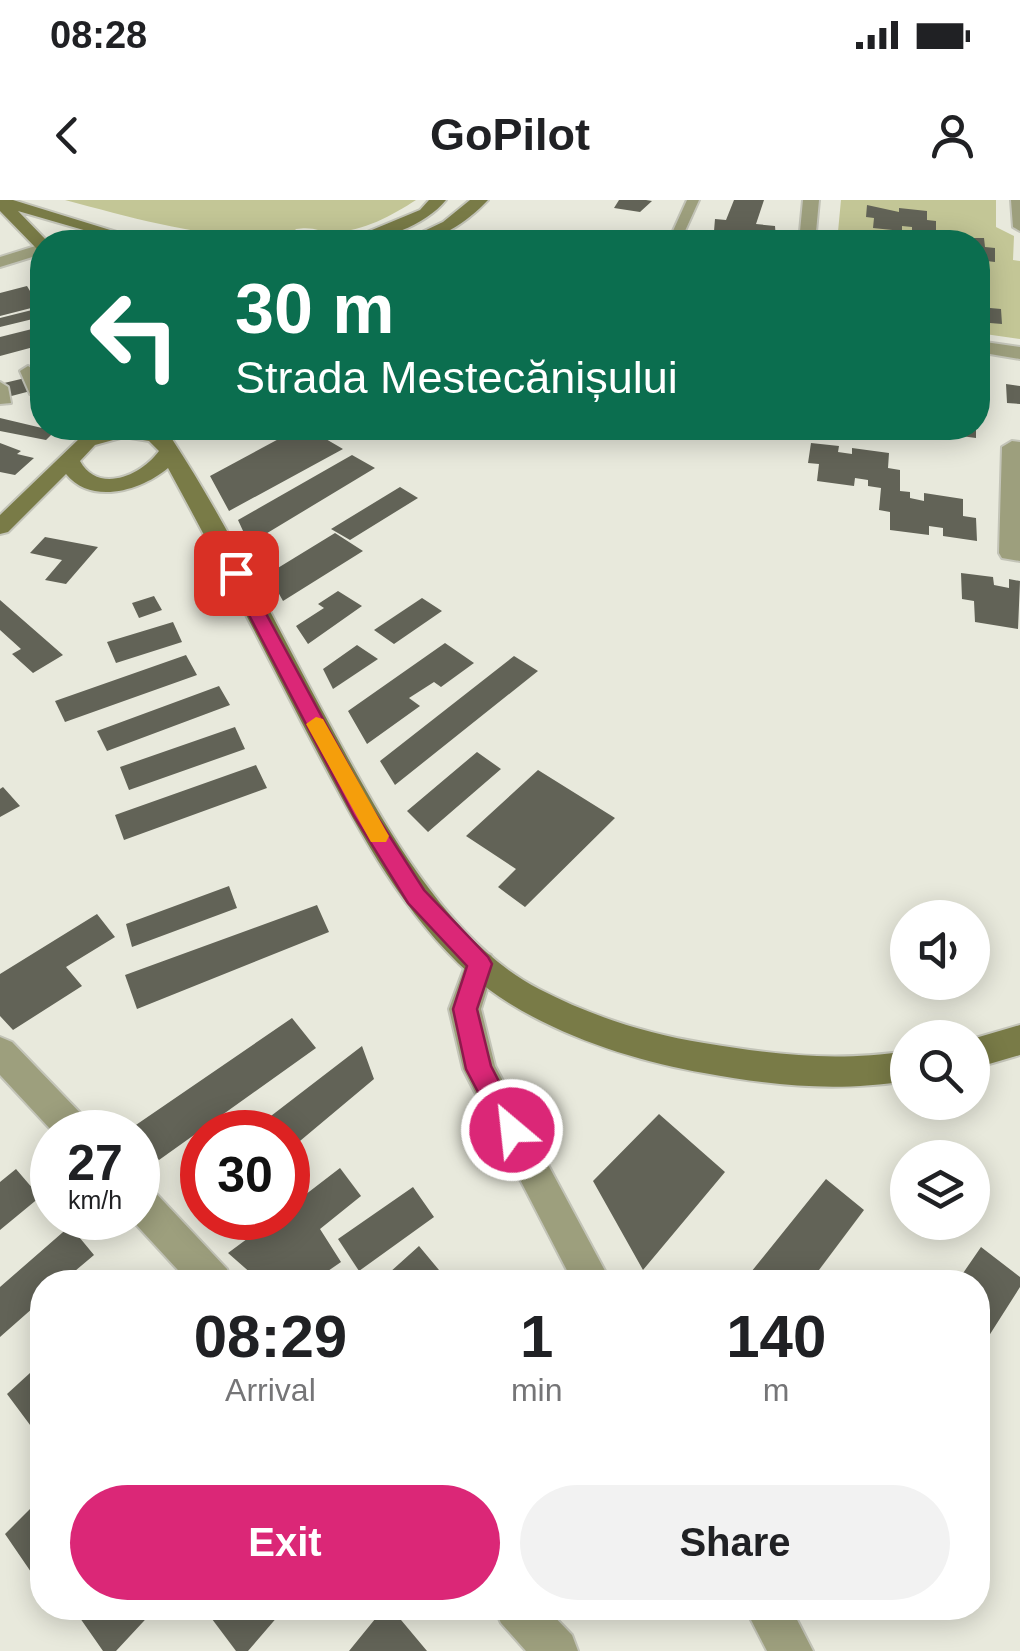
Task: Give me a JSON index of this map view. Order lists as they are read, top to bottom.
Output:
{
  "page": {
    "status": "08:28",
    "header": "GoPilot",
    "turn": ["30 m", "Strada Mestecănișului"],
    "speed": "27 km/h",
    "limit": "30",
    "eta": [
      "08:29",
      "Arrival",
      "1",
      "min",
      "140",
      "m"
    ],
    "buttons": ["Exit", "Share"]
  }
}
